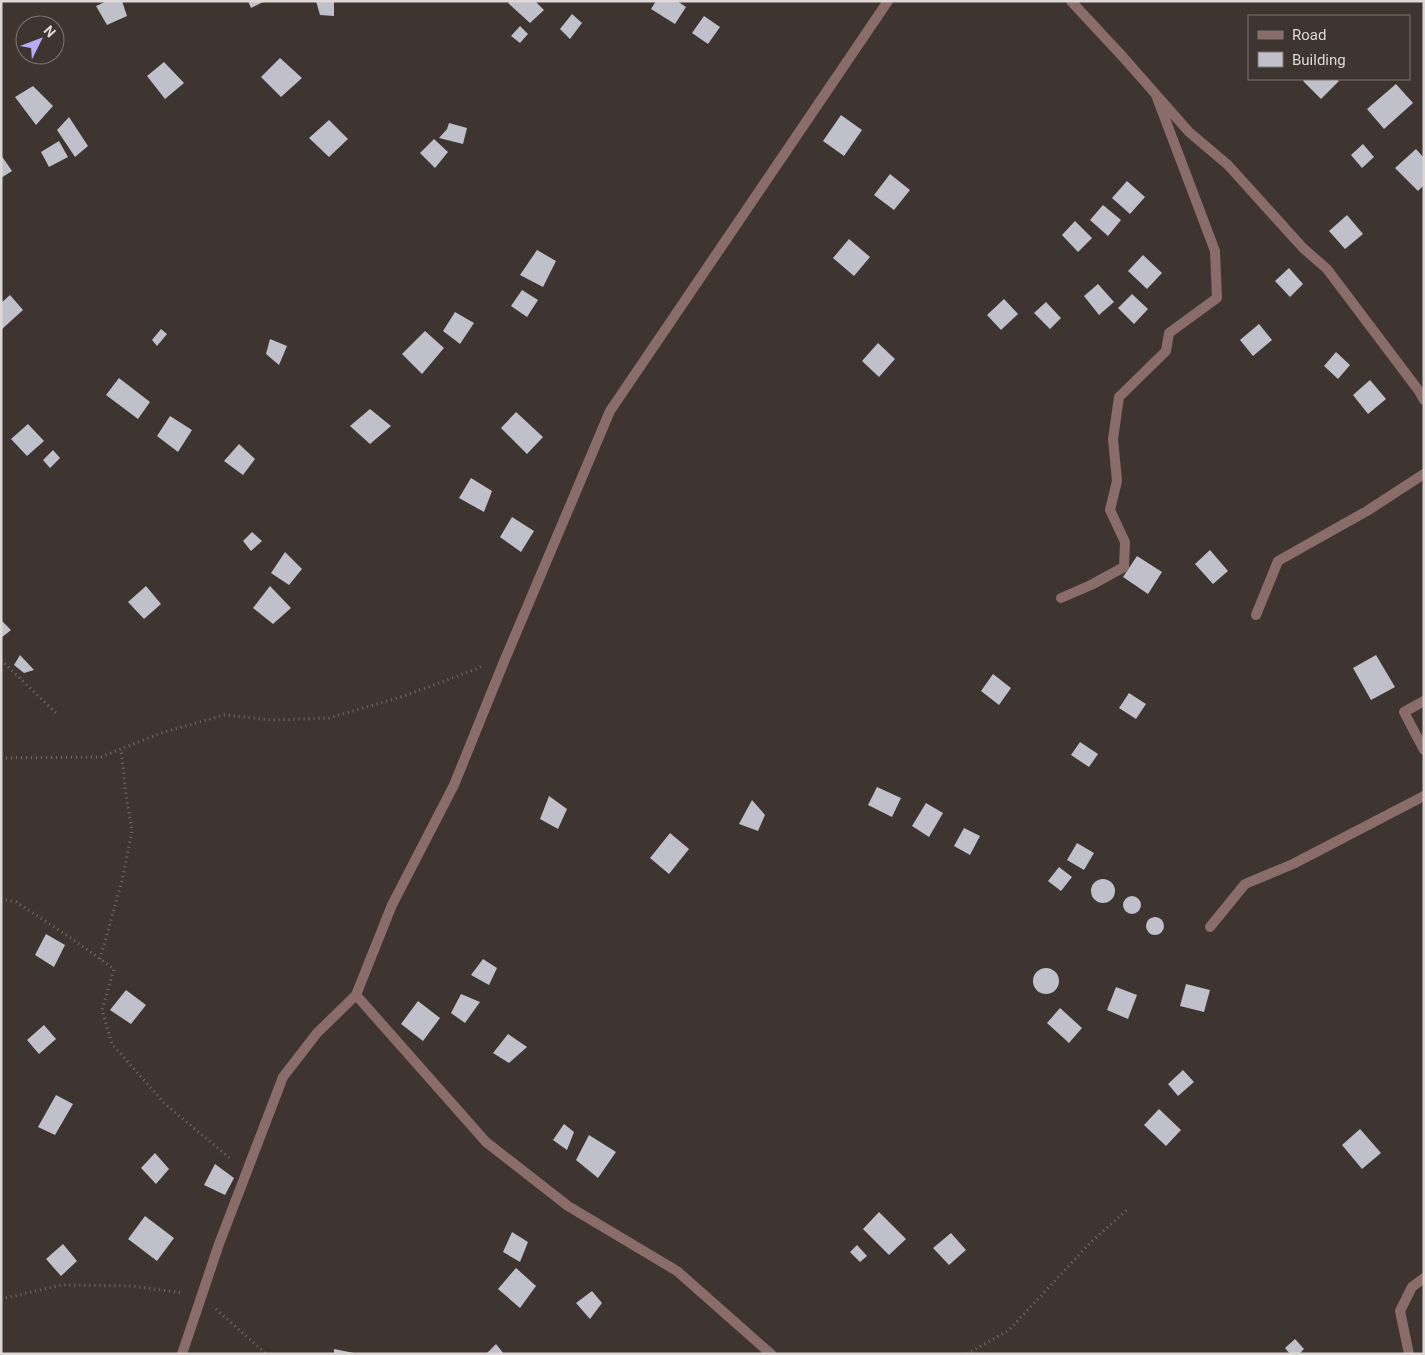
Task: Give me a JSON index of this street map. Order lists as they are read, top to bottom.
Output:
{
  "legend": ["Road", "Building"],
  "north": "top right"
}
